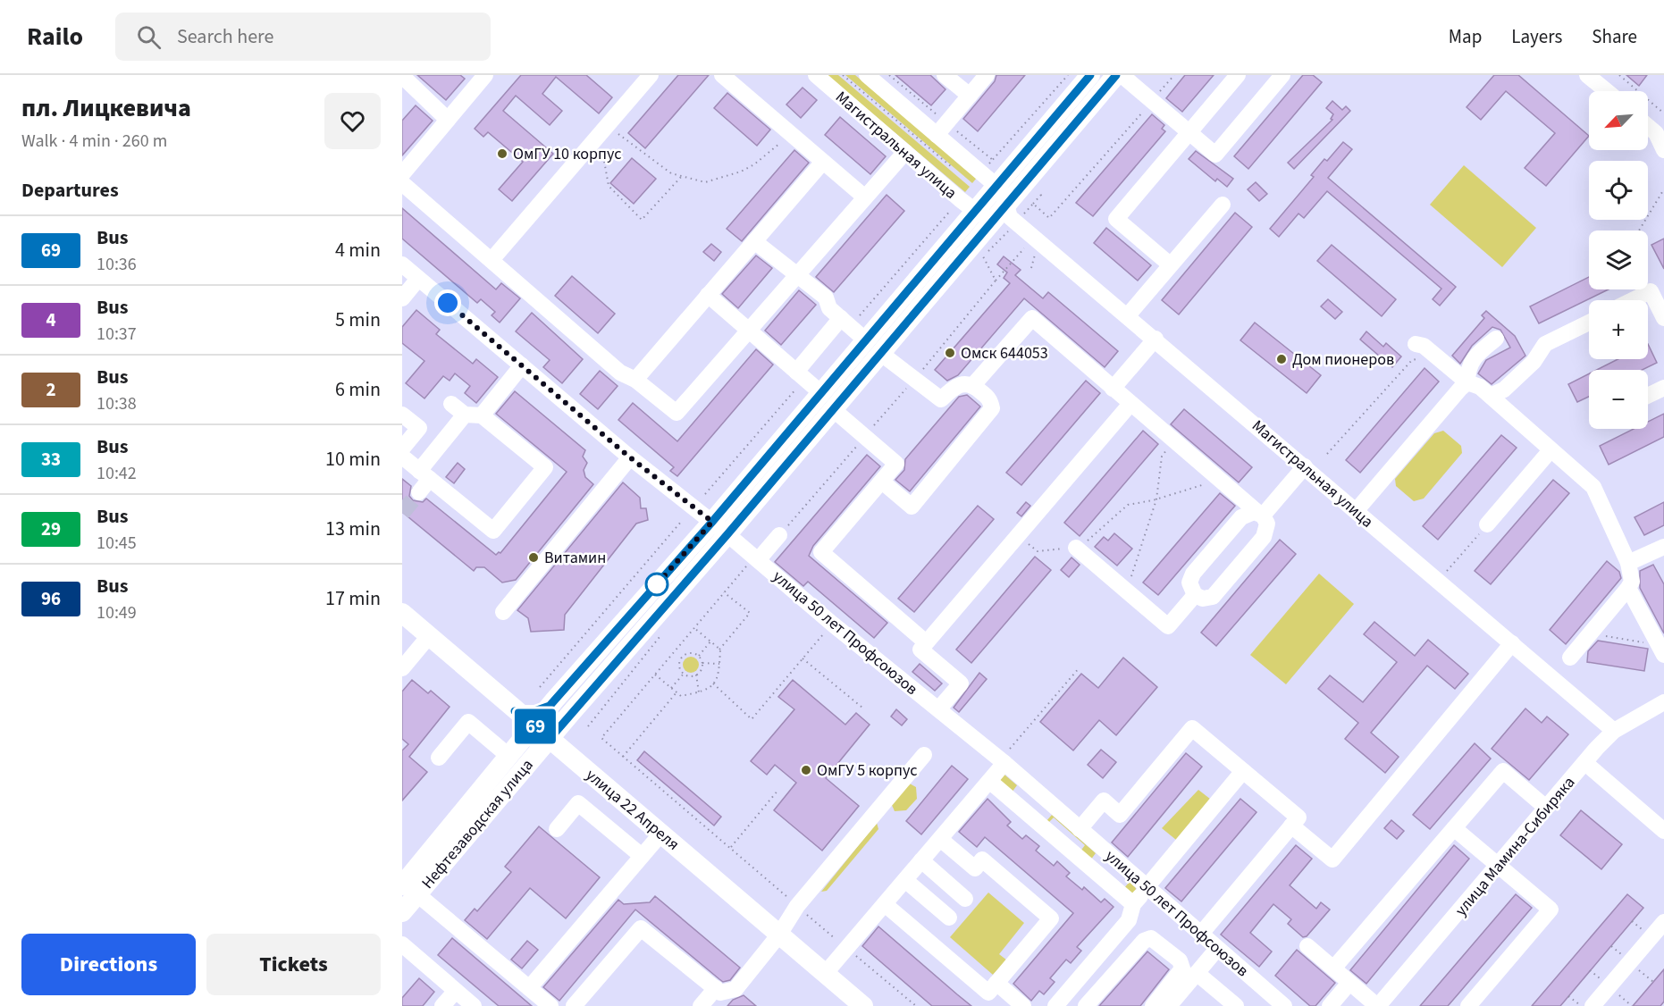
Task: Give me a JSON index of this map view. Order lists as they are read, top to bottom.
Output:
{
  "streets": {
    "main road": ["улица 22 Апреля", "Нефтезаводская улица"],
    "street": ["Магистральная улица", "улица 50 лет Профсоюзов", "улица Мамина-Сибиряка"]
  },
  "crossings": [
    ["Магистральная улица", "Нефтезаводская улица"],
    ["Магистральная улица", "улица Мамина-Сибиряка"],
    ["улица 50 лет Профсоюзов", "Нефтезаводская улица"],
    ["улица 22 Апреля", "Нефтезаводская улица"]
  ],
  "places": [
    "ОмГУ 10 корпус",
    "Омск 644053",
    "Дом пионеров",
    "Витамин",
    "ОмГУ 5 корпус"
  ],
  "lines": ["bus line 69"],
  "north": "bottom left",
  "page": {
    "header": "Railo",
    "search": "Search here",
    "nav": ["Map", "Layers", "Share"],
    "heading": [
      ["пл. Лицкевича", "Walk · 4 min · 260 m"],
      "Departures"
    ],
    "on_map": "69",
    "map_buttons": ["+", "−"],
    "list": [
      {
        "mark": "69",
        "name": "Bus",
        "note": "10:36",
        "value": "4 min"
      },
      {
        "mark": "4",
        "name": "Bus",
        "note": "10:37",
        "value": "5 min"
      },
      {
        "mark": "2",
        "name": "Bus",
        "note": "10:38",
        "value": "6 min"
      },
      {
        "mark": "33",
        "name": "Bus",
        "note": "10:42",
        "value": "10 min"
      },
      {
        "mark": "29",
        "name": "Bus",
        "note": "10:45",
        "value": "13 min"
      },
      {
        "mark": "96",
        "name": "Bus",
        "note": "10:49",
        "value": "17 min"
      }
    ],
    "buttons": ["Directions", "Tickets"]
  }
}
